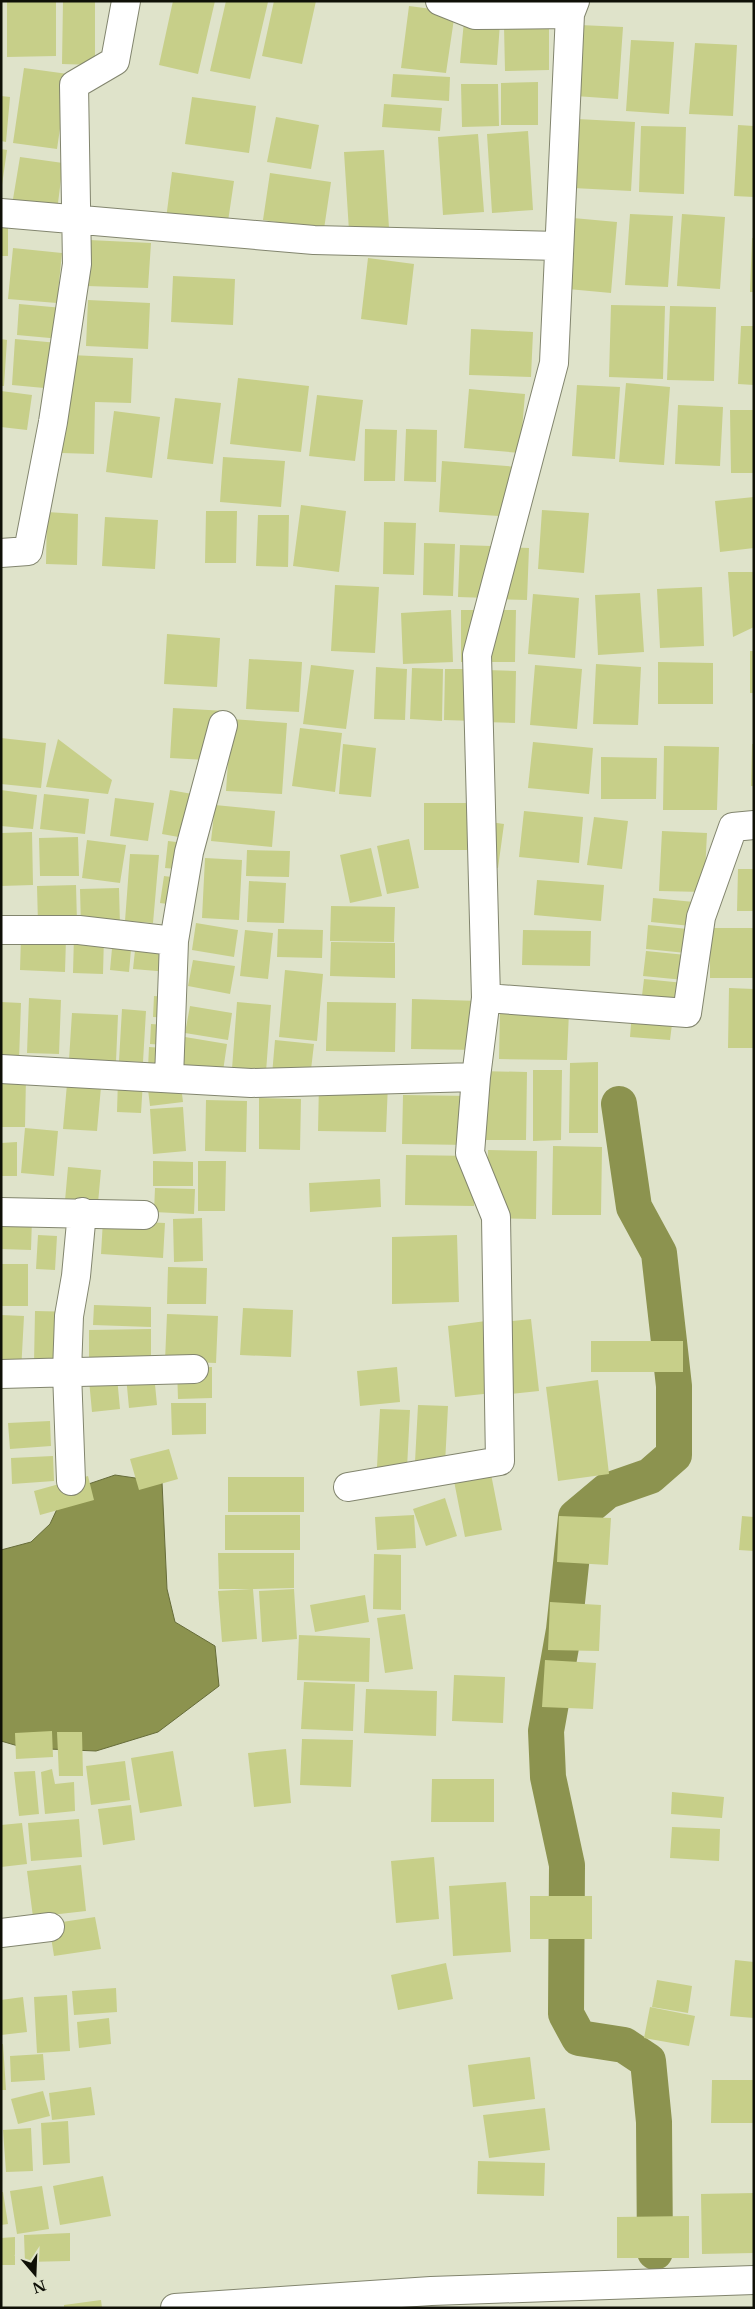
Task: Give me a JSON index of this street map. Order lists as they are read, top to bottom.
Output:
{
  "north": "bottom"
}
